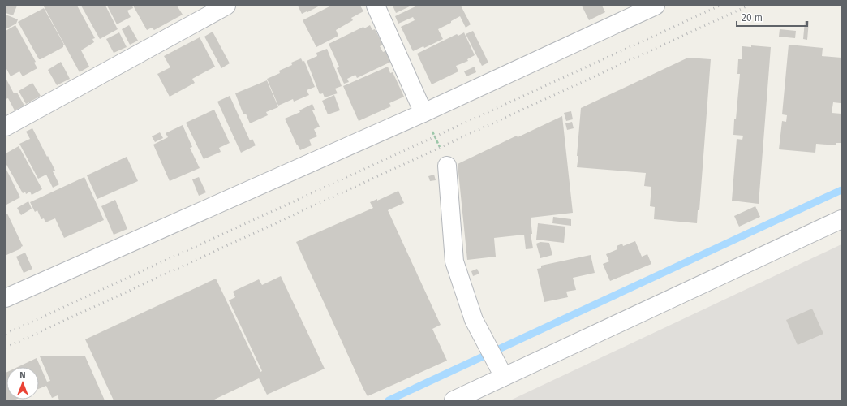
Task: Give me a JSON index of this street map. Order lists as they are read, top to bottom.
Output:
{
  "scale_bar": "20 m",
  "north": "top"
}
